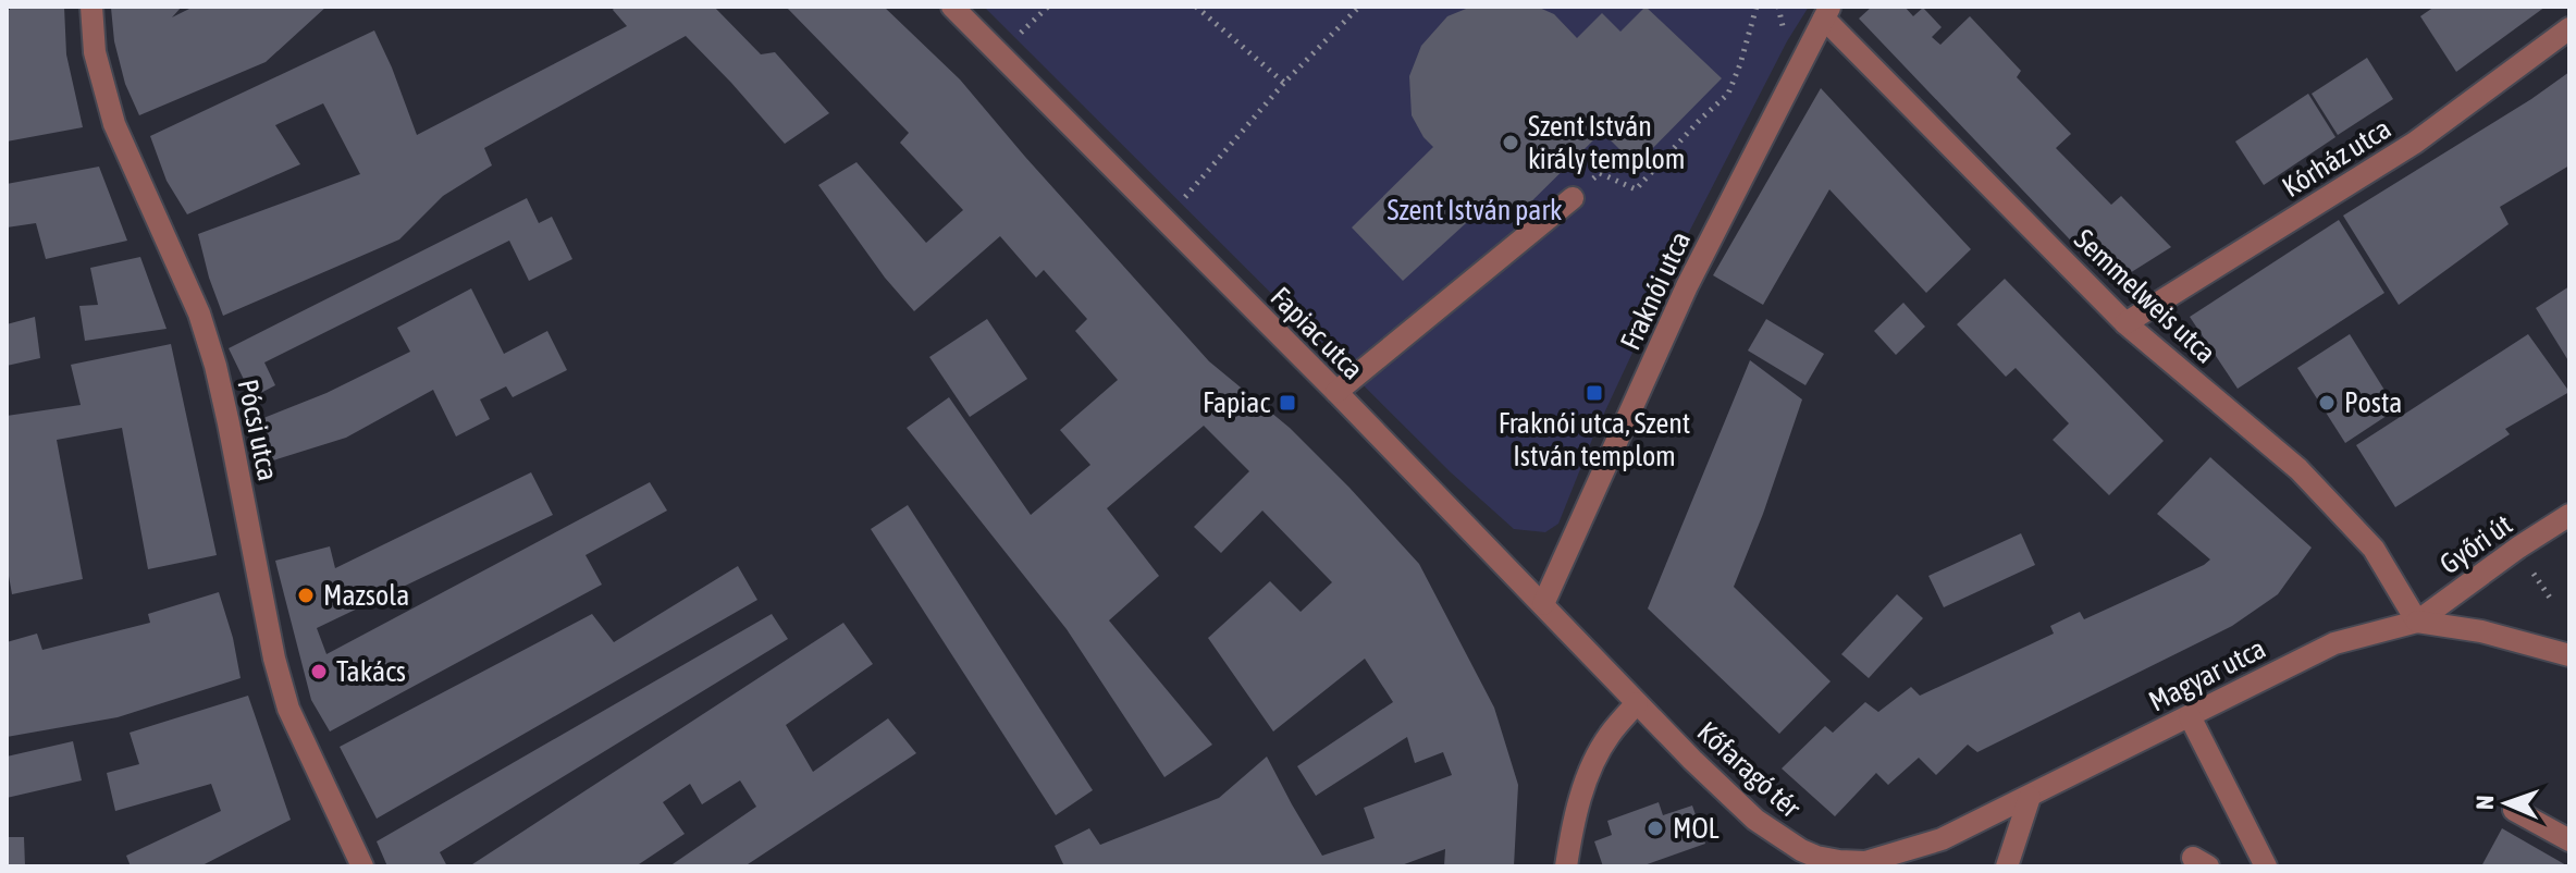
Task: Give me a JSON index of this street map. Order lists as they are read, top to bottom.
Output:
{
  "streets": {
    "street": [
      "Kórház utca",
      "Fraknói utca",
      "Semmelweis utca",
      "Fapiac utca",
      "Pócsi utca",
      "Győri út",
      "Magyar utca",
      "Kőfaragó tér"
    ]
  },
  "crossings": [
    ["Kórház utca", "Semmelweis utca"],
    ["Fraknói utca", "Semmelweis utca"],
    ["Fraknói utca", "Fapiac utca"],
    ["Semmelweis utca", "Győri út"],
    ["Semmelweis utca", "Magyar utca"],
    ["Fapiac utca", "Kőfaragó tér"],
    ["Győri út", "Magyar utca"],
    ["Magyar utca", "Kőfaragó tér"]
  ],
  "parks": ["Szent István park"],
  "places": {
    "other": [
      "Szent István király templom",
      "Posta",
      "Mazsola",
      "Takács",
      "MOL"
    ],
    "transit": ["Fraknói utca, Szent István templom", "Fapiac"]
  },
  "north": "left"
}
